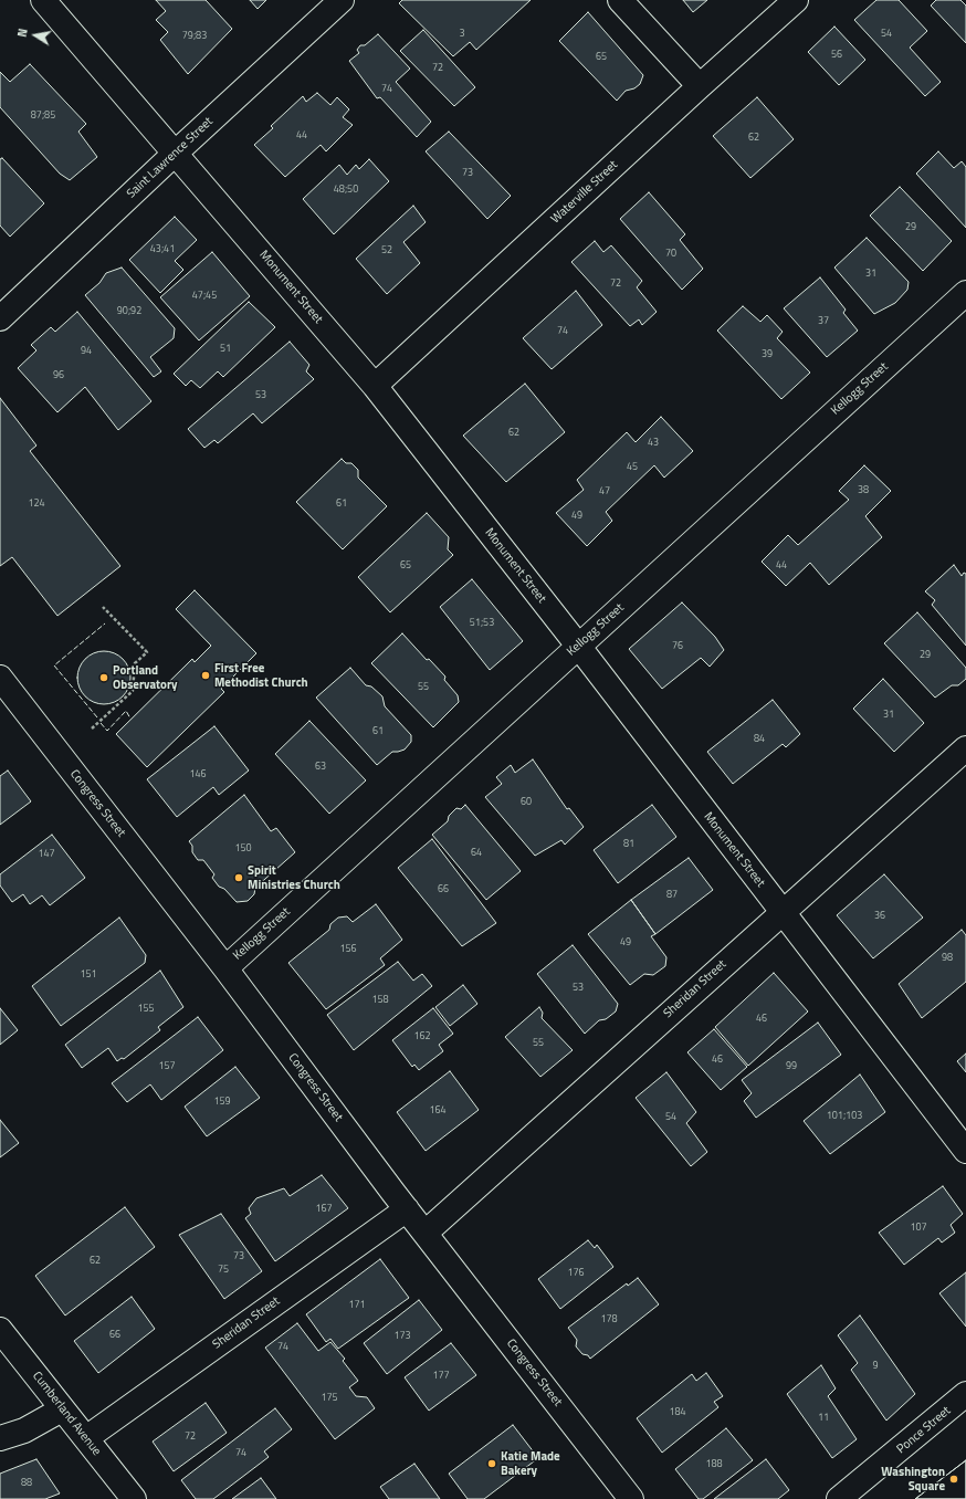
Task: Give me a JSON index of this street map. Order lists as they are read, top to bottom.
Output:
{
  "streets": {
    "street": [
      "Saint Lawrence Street",
      "Waterville Street",
      "Monument Street",
      "Kellogg Street",
      "Congress Street",
      "Sheridan Street",
      "Cumberland Avenue",
      "Ponce Street"
    ]
  },
  "crossings": [
    ["Saint Lawrence Street", "Monument Street"],
    ["Waterville Street", "Monument Street"],
    ["Monument Street", "Kellogg Street"],
    ["Monument Street", "Sheridan Street"],
    ["Kellogg Street", "Congress Street"],
    ["Congress Street", "Sheridan Street"],
    ["Sheridan Street", "Cumberland Avenue"]
  ],
  "places": [
    "First Free Methodist Church",
    "Portland Observatory",
    "Spirit Ministries Church",
    "Katie Made Bakery",
    "Washington Square"
  ],
  "house_numbers": [
    "3",
    "54",
    "79;83",
    "56",
    "65",
    "72",
    "74",
    "87;85",
    "44",
    "62",
    "73",
    "48;50",
    "29",
    "43;41",
    "52",
    "70",
    "31",
    "72",
    "47;45",
    "90;92",
    "37",
    "74",
    "51",
    "94",
    "39",
    "96",
    "53",
    "62",
    "43",
    "45",
    "38",
    "47",
    "124",
    "61",
    "49",
    "65",
    "44",
    "51;53",
    "76",
    "29",
    "55",
    "31",
    "61",
    "84",
    "63",
    "146",
    "60",
    "81",
    "150",
    "64",
    "147",
    "66",
    "87",
    "36",
    "49",
    "156",
    "98",
    "151",
    "53",
    "158",
    "155",
    "46",
    "162",
    "55",
    "46",
    "157",
    "99",
    "159",
    "164",
    "101;103",
    "54",
    "167",
    "107",
    "73",
    "62",
    "75",
    "176",
    "171",
    "178",
    "66",
    "173",
    "74",
    "9",
    "177",
    "175",
    "184",
    "11",
    "72",
    "74",
    "188",
    "88"
  ],
  "north": "left"
}
